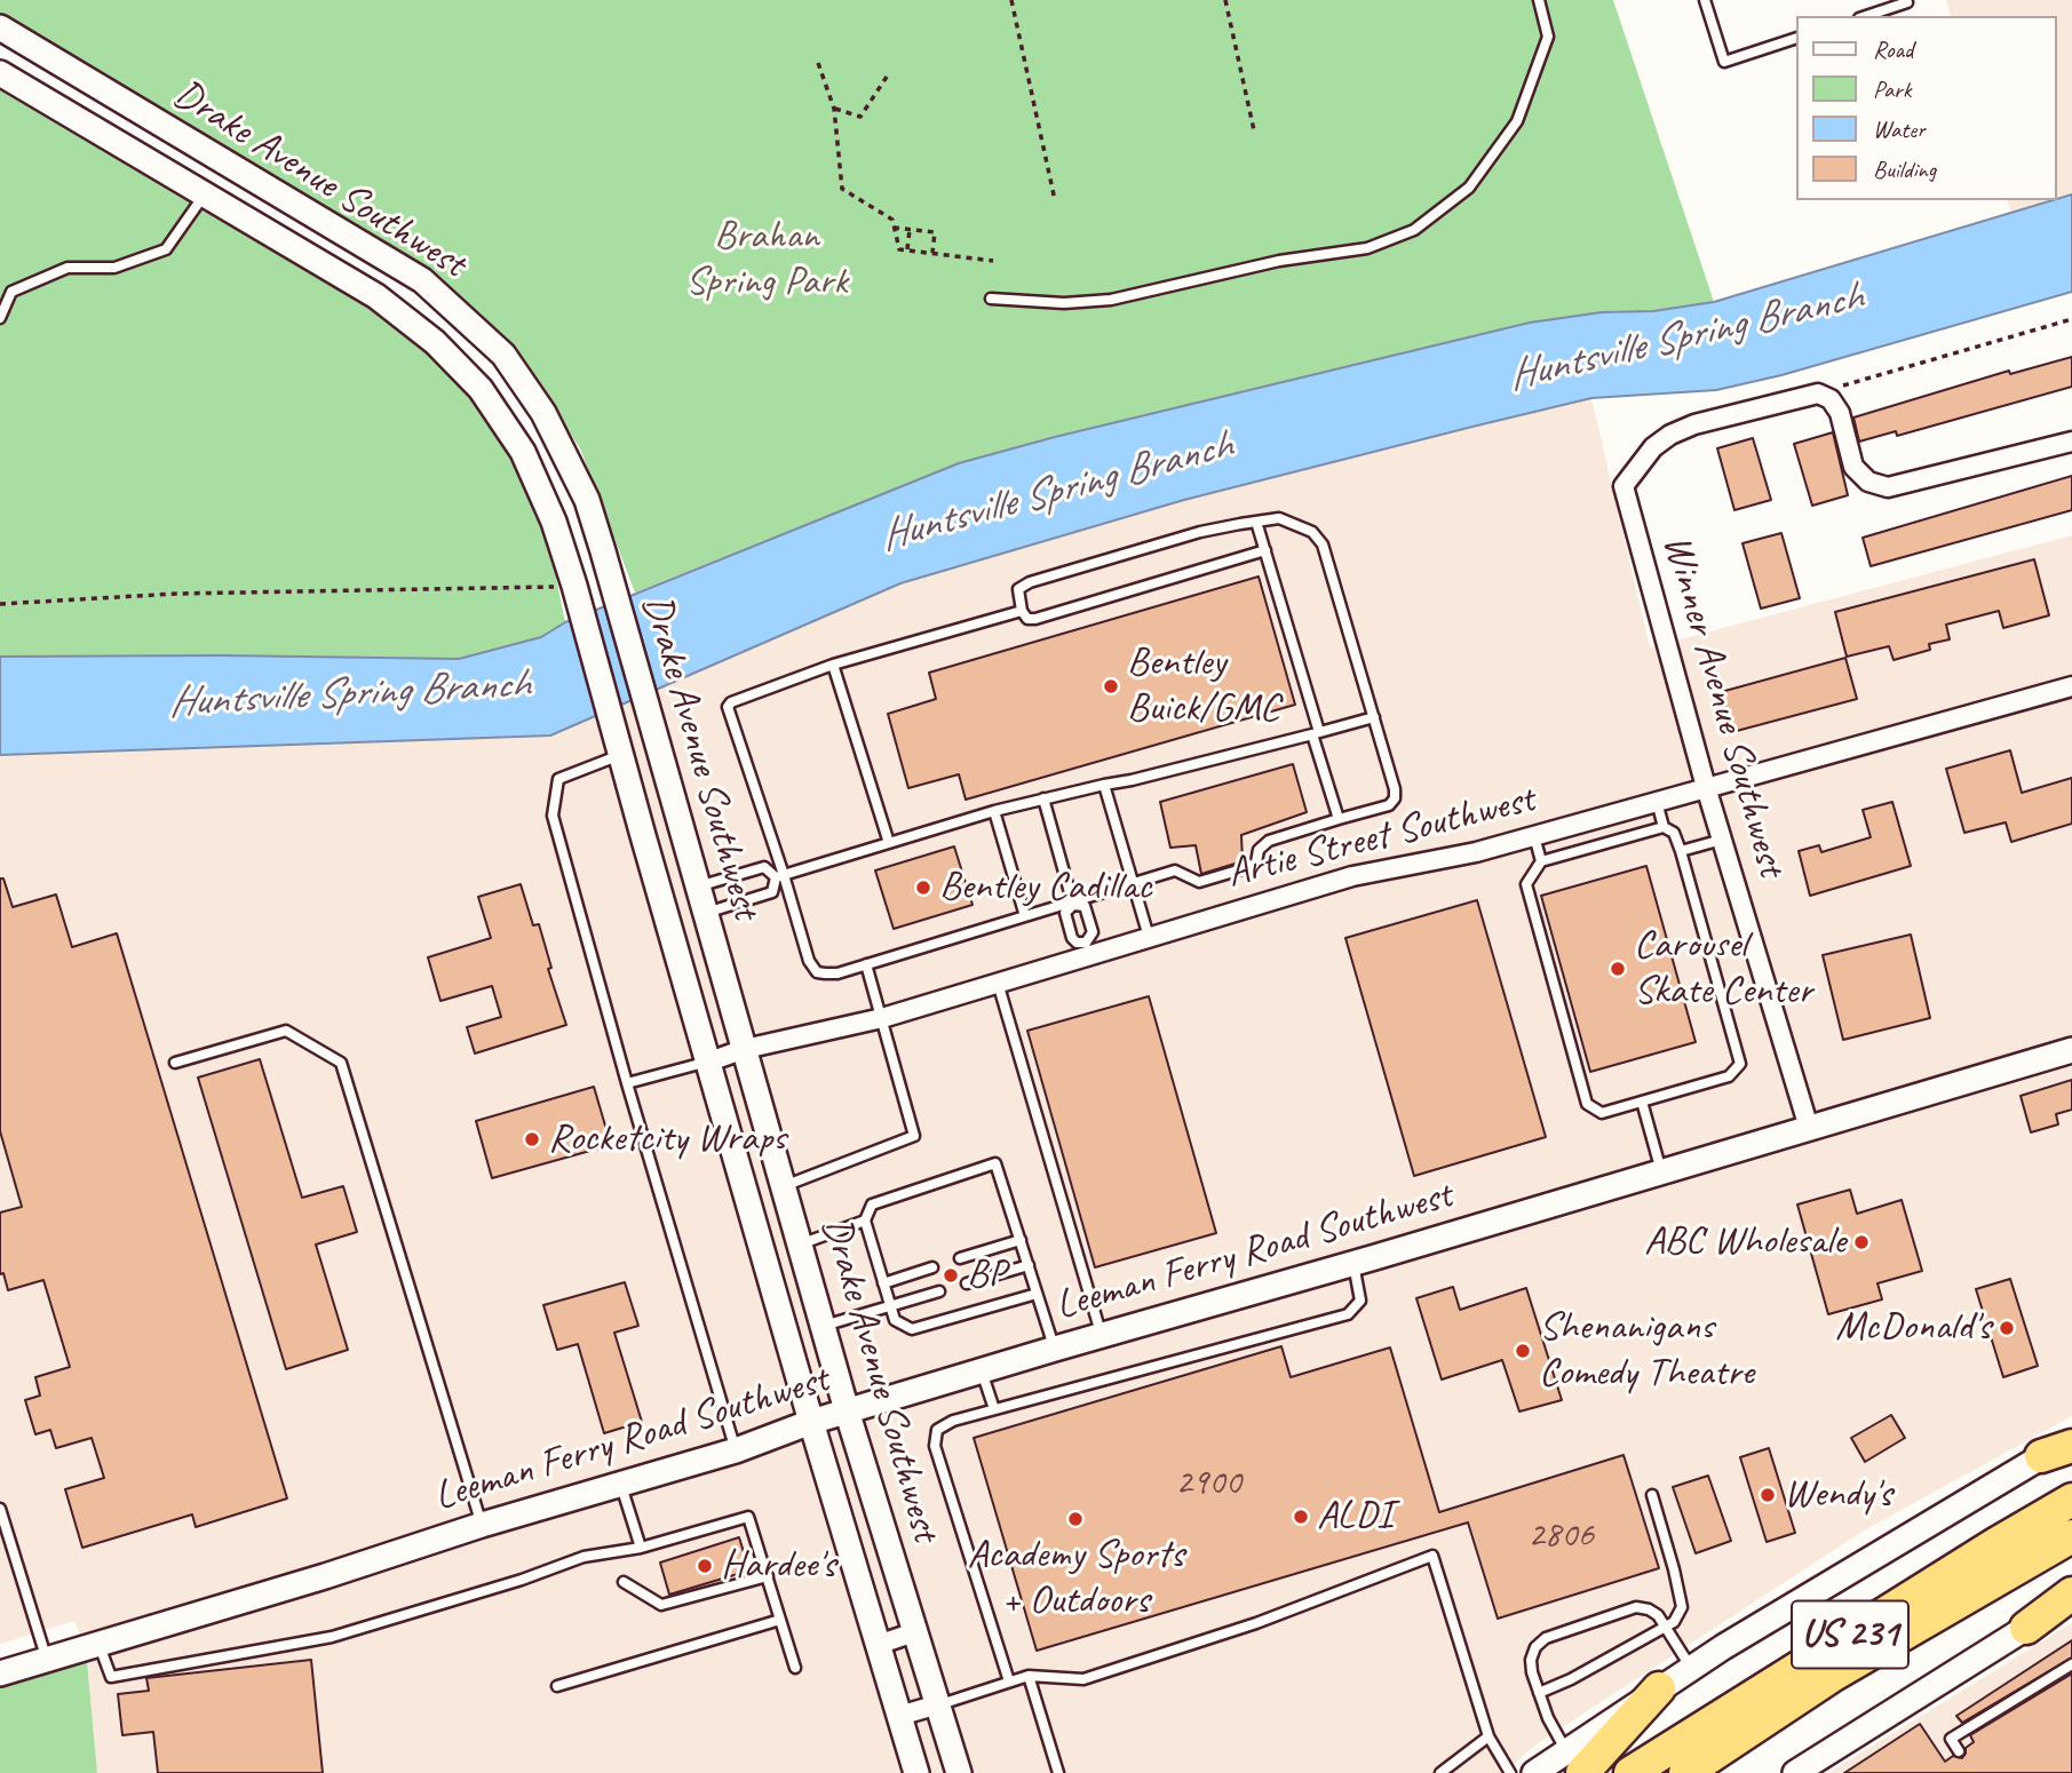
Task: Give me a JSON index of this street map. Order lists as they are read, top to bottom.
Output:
{
  "streets": {
    "highway": ["US 231"],
    "street": [
      "Drake Avenue Southwest",
      "Winner Avenue Southwest",
      "Artie Street Southwest",
      "Leeman Ferry Road Southwest"
    ]
  },
  "crossings": [
    ["Drake Avenue Southwest", "Artie Street Southwest"],
    ["Drake Avenue Southwest", "Leeman Ferry Road Southwest"],
    ["Winner Avenue Southwest", "Artie Street Southwest"],
    ["Winner Avenue Southwest", "Leeman Ferry Road Southwest"]
  ],
  "water": ["Huntsville Spring Branch"],
  "parks": ["Brahan Spring Park"],
  "places": [
    "Bentley Buick/GMC",
    "Bentley Cadillac",
    "Carousel Skate Center",
    "Rocketcity Wraps",
    "ABC Wholesale",
    "BP",
    "McDonald's",
    "Shenanigans Comedy Theatre",
    "Wendy's",
    "ALDI",
    "Academy Sports + Outdoors",
    "Hardee's"
  ],
  "house_numbers": ["2900", "2806"],
  "legend": [
    "Road",
    "Park",
    "Water",
    "Building"
  ]
}
